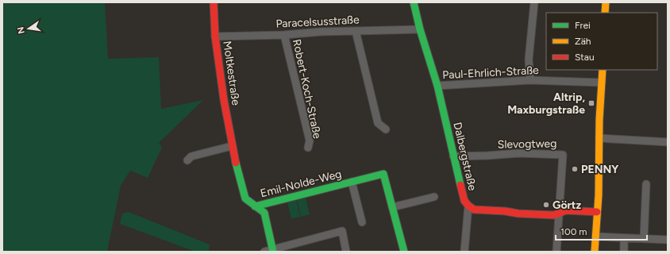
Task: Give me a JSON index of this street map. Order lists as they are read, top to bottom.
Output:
{
  "streets": {
    "street": [
      "Paracelsusstraße",
      "Paul-Ehrlich-Straße",
      "Moltkestraße",
      "Robert-Koch-Straße",
      "Slevogtweg",
      "Dalbergstraße",
      "Emil-Nolde-Weg"
    ]
  },
  "crossings": [
    ["Paracelsusstraße", "Moltkestraße"],
    ["Paracelsusstraße", "Robert-Koch-Straße"],
    ["Paracelsusstraße", "Dalbergstraße"],
    ["Paul-Ehrlich-Straße", "Dalbergstraße"],
    ["Moltkestraße", "Emil-Nolde-Weg"],
    ["Slevogtweg", "Dalbergstraße"]
  ],
  "places": {
    "transit": ["Altrip, Maxburgstraße"],
    "other": ["PENNY", "Görtz"]
  },
  "legend": ["Frei", "Zäh", "Stau"],
  "scale_bar": "100 m",
  "north": "left"
}
